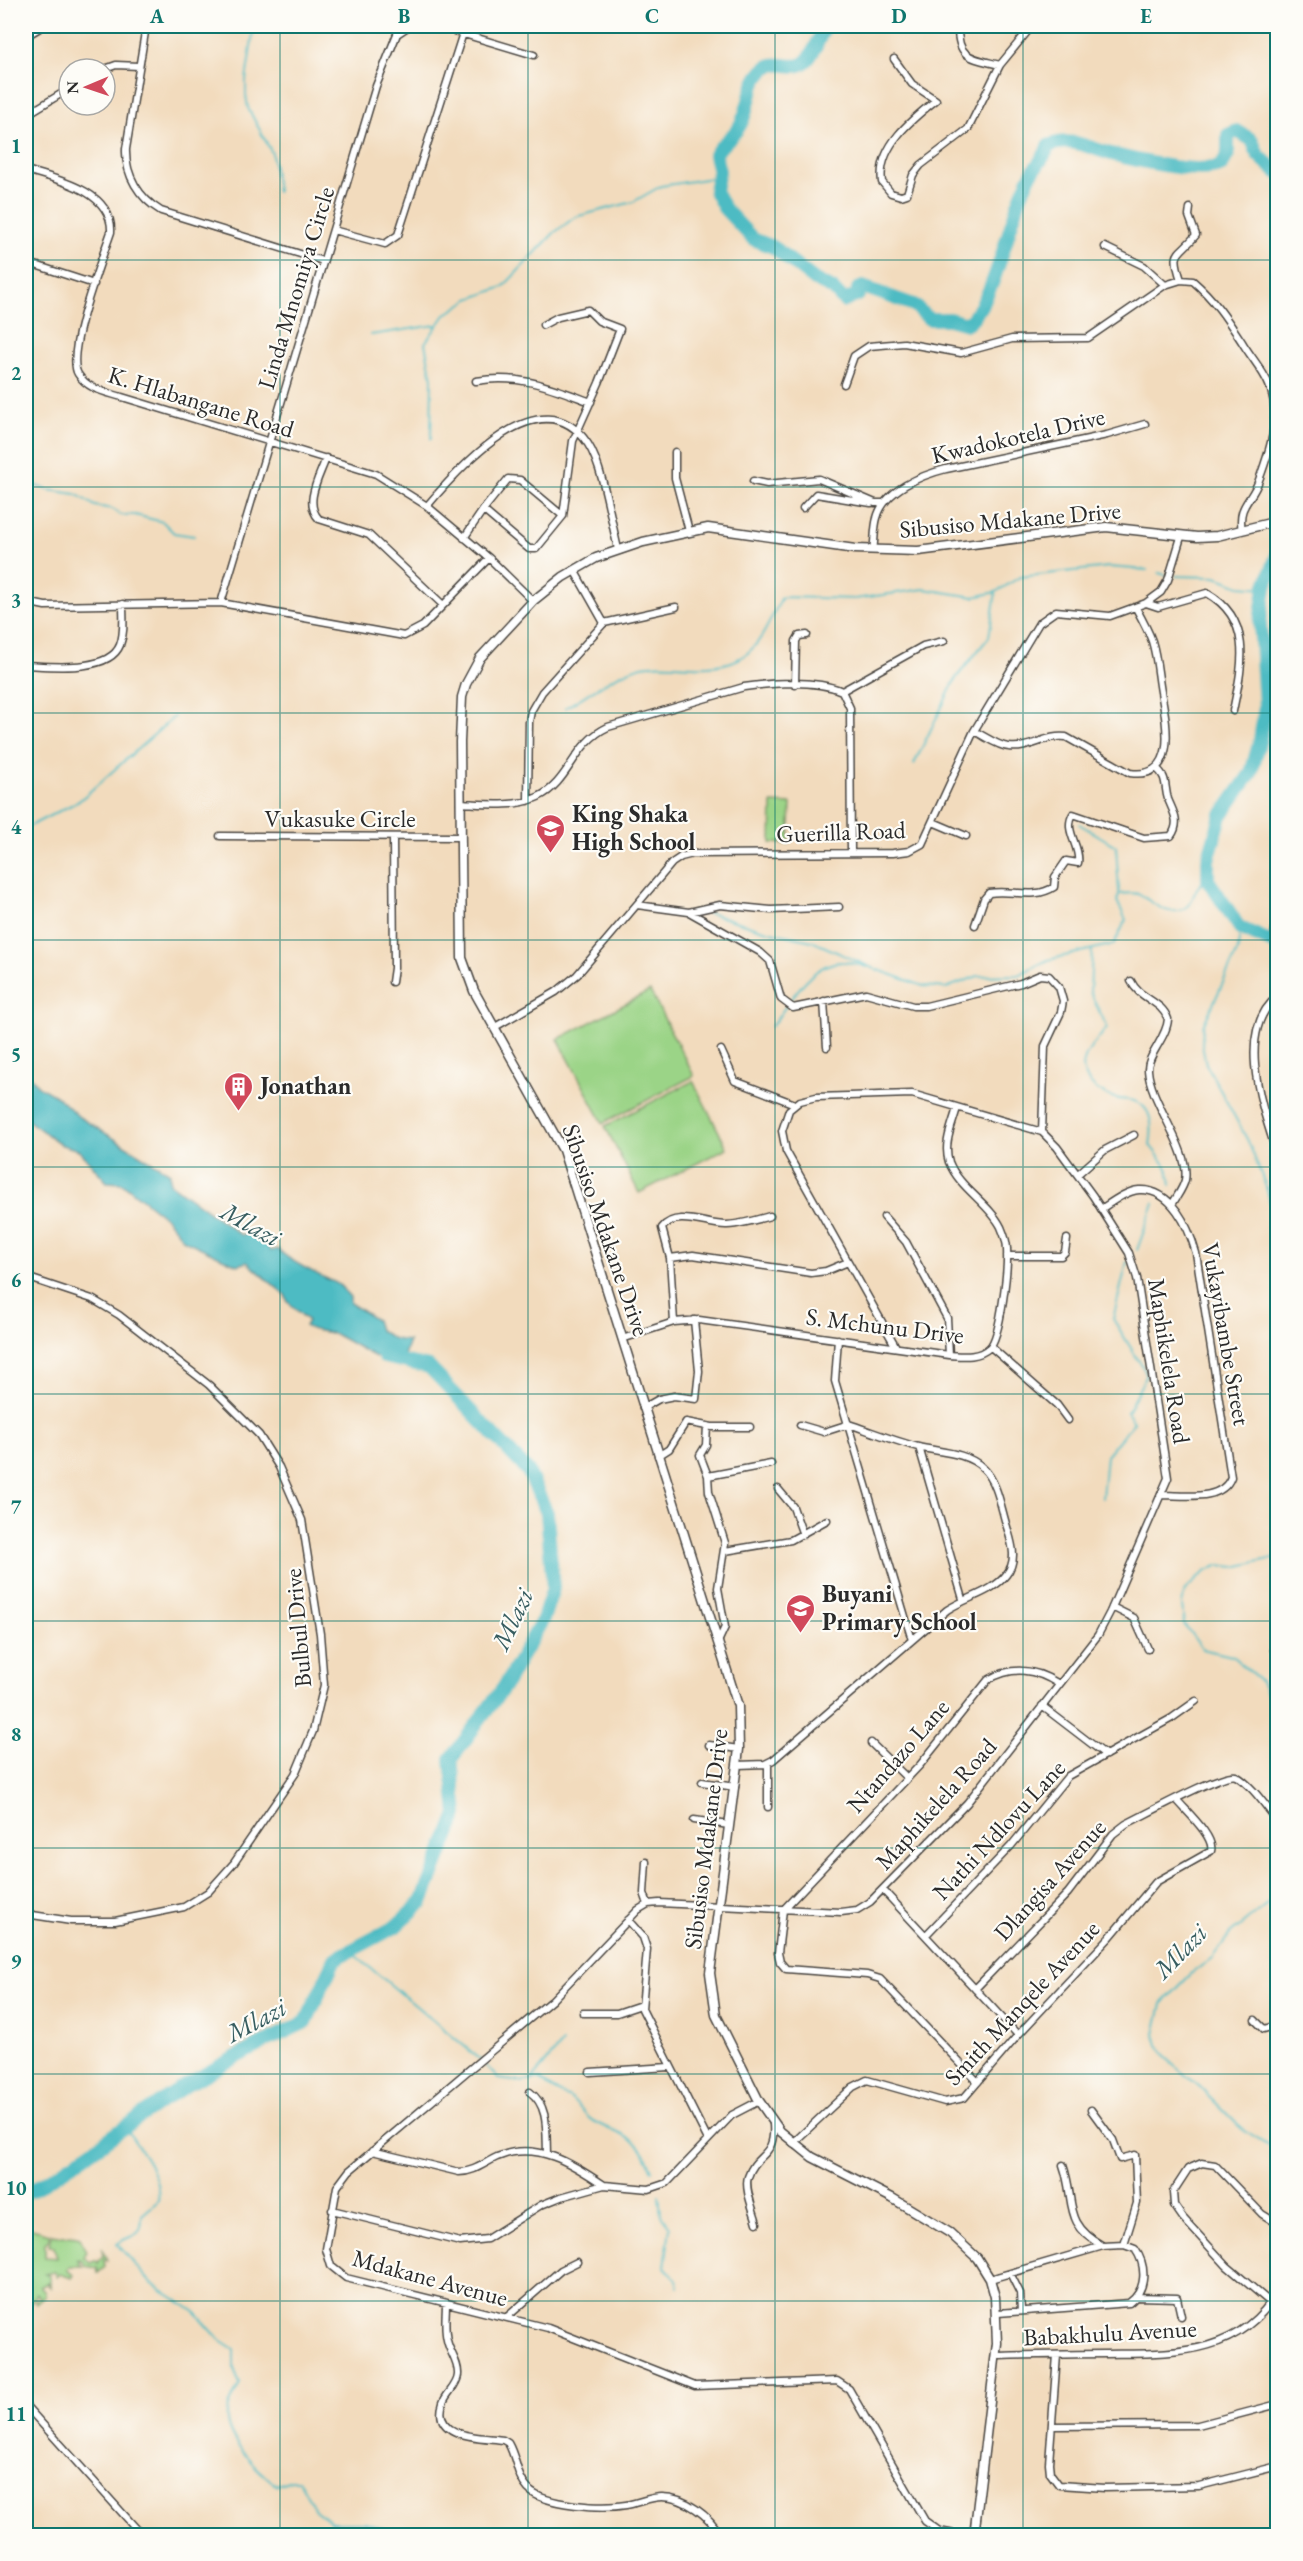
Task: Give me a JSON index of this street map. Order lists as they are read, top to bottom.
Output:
{
  "streets": {
    "street": [
      "Linda Mnomiya Circle",
      "K. Hlabangane Road",
      "Kwadokotela Drive",
      "Sibusiso Mdakane Drive",
      "Vukasuke Circle",
      "Guerilla Road",
      "S. Mchunu Drive",
      "Vukayibambe Street",
      "Maphikelela Road",
      "Bulbul Drive",
      "Ntandazo Lane",
      "Nathi Ndlovu Lane",
      "Dlangisa Avenue",
      "Smith Manqele Avenue",
      "Mdakane Avenue",
      "Babakhulu Avenue"
    ]
  },
  "crossings": [
    ["Linda Mnomiya Circle", "K. Hlabangane Road"],
    ["K. Hlabangane Road", "Sibusiso Mdakane Drive"],
    ["Sibusiso Mdakane Drive", "Vukasuke Circle"],
    ["Sibusiso Mdakane Drive", "Guerilla Road"],
    ["Sibusiso Mdakane Drive", "S. Mchunu Drive"],
    ["Sibusiso Mdakane Drive", "Maphikelela Road"],
    ["Sibusiso Mdakane Drive", "Smith Manqele Avenue"],
    ["Sibusiso Mdakane Drive", "Babakhulu Avenue"],
    ["Vukayibambe Street", "Maphikelela Road"],
    ["Maphikelela Road", "Ntandazo Lane"],
    ["Dlangisa Avenue", "Smith Manqele Avenue"]
  ],
  "water": ["Mlazi"],
  "places": {
    "school or university": ["King Shaka High School", "Buyani Primary School"],
    "building": ["Jonathan"]
  },
  "north": "left",
  "grid": {
    "columns": [
      "A",
      "B",
      "C",
      "D",
      "E"
    ],
    "rows": [
      "1",
      "2",
      "3",
      "4",
      "5",
      "6",
      "7",
      "8",
      "9",
      "10",
      "11"
    ]
  }
}
